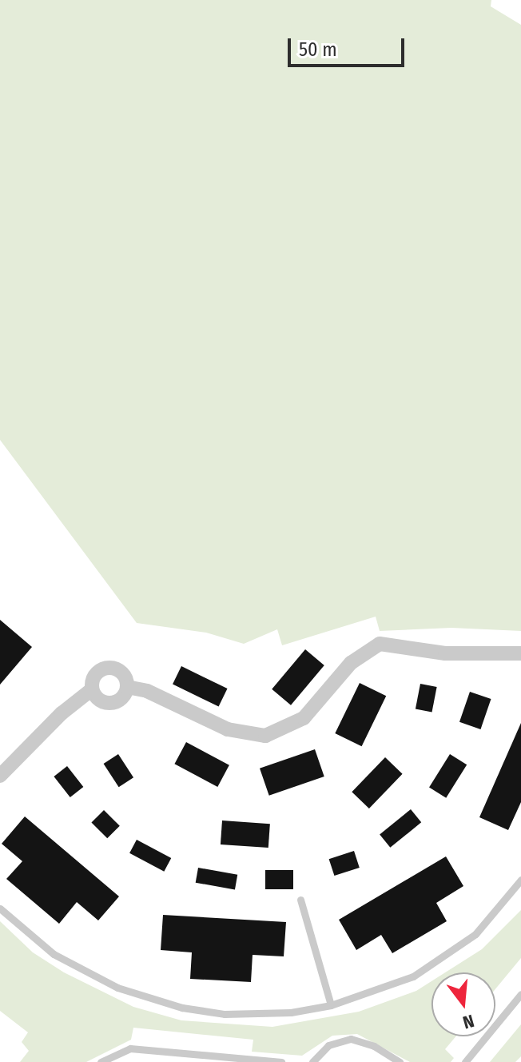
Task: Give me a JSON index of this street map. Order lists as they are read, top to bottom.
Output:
{
  "scale_bar": "50 m",
  "north": "bottom"
}
